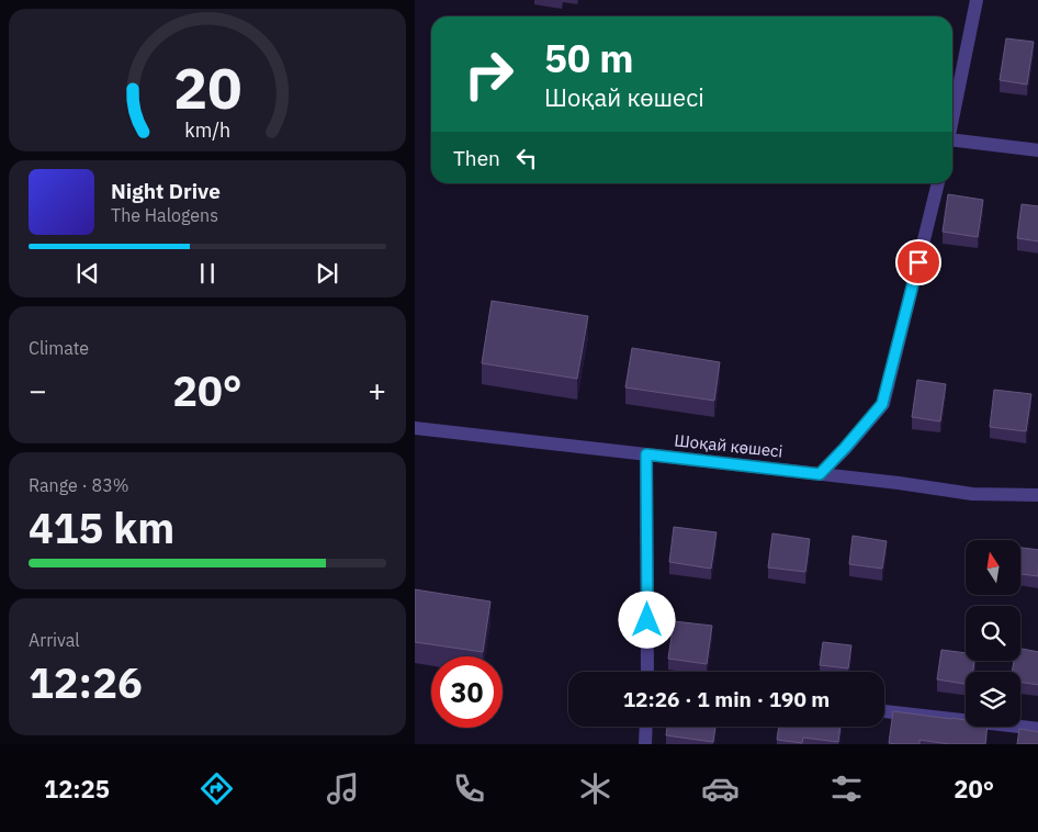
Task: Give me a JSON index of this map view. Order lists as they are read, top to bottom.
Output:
{
  "streets": {
    "street": ["Шоқай көшесі"]
  },
  "north": "top",
  "page": {
    "turn": ["50 m", "Шоқай көшесі"],
    "then": "Then",
    "song": ["Night Drive", "The Halogens"],
    "tile": [
      "Climate",
      ["Range · 83%", "415 km"],
      ["Arrival", "12:26"]
    ],
    "heat": ["−", "20°", "+"],
    "limit": "30",
    "trip": "12:26 · 1 min · 190 m",
    "tabs": ["12:25", "20°"],
    "gauge": ["20", "km/h"]
  }
}
